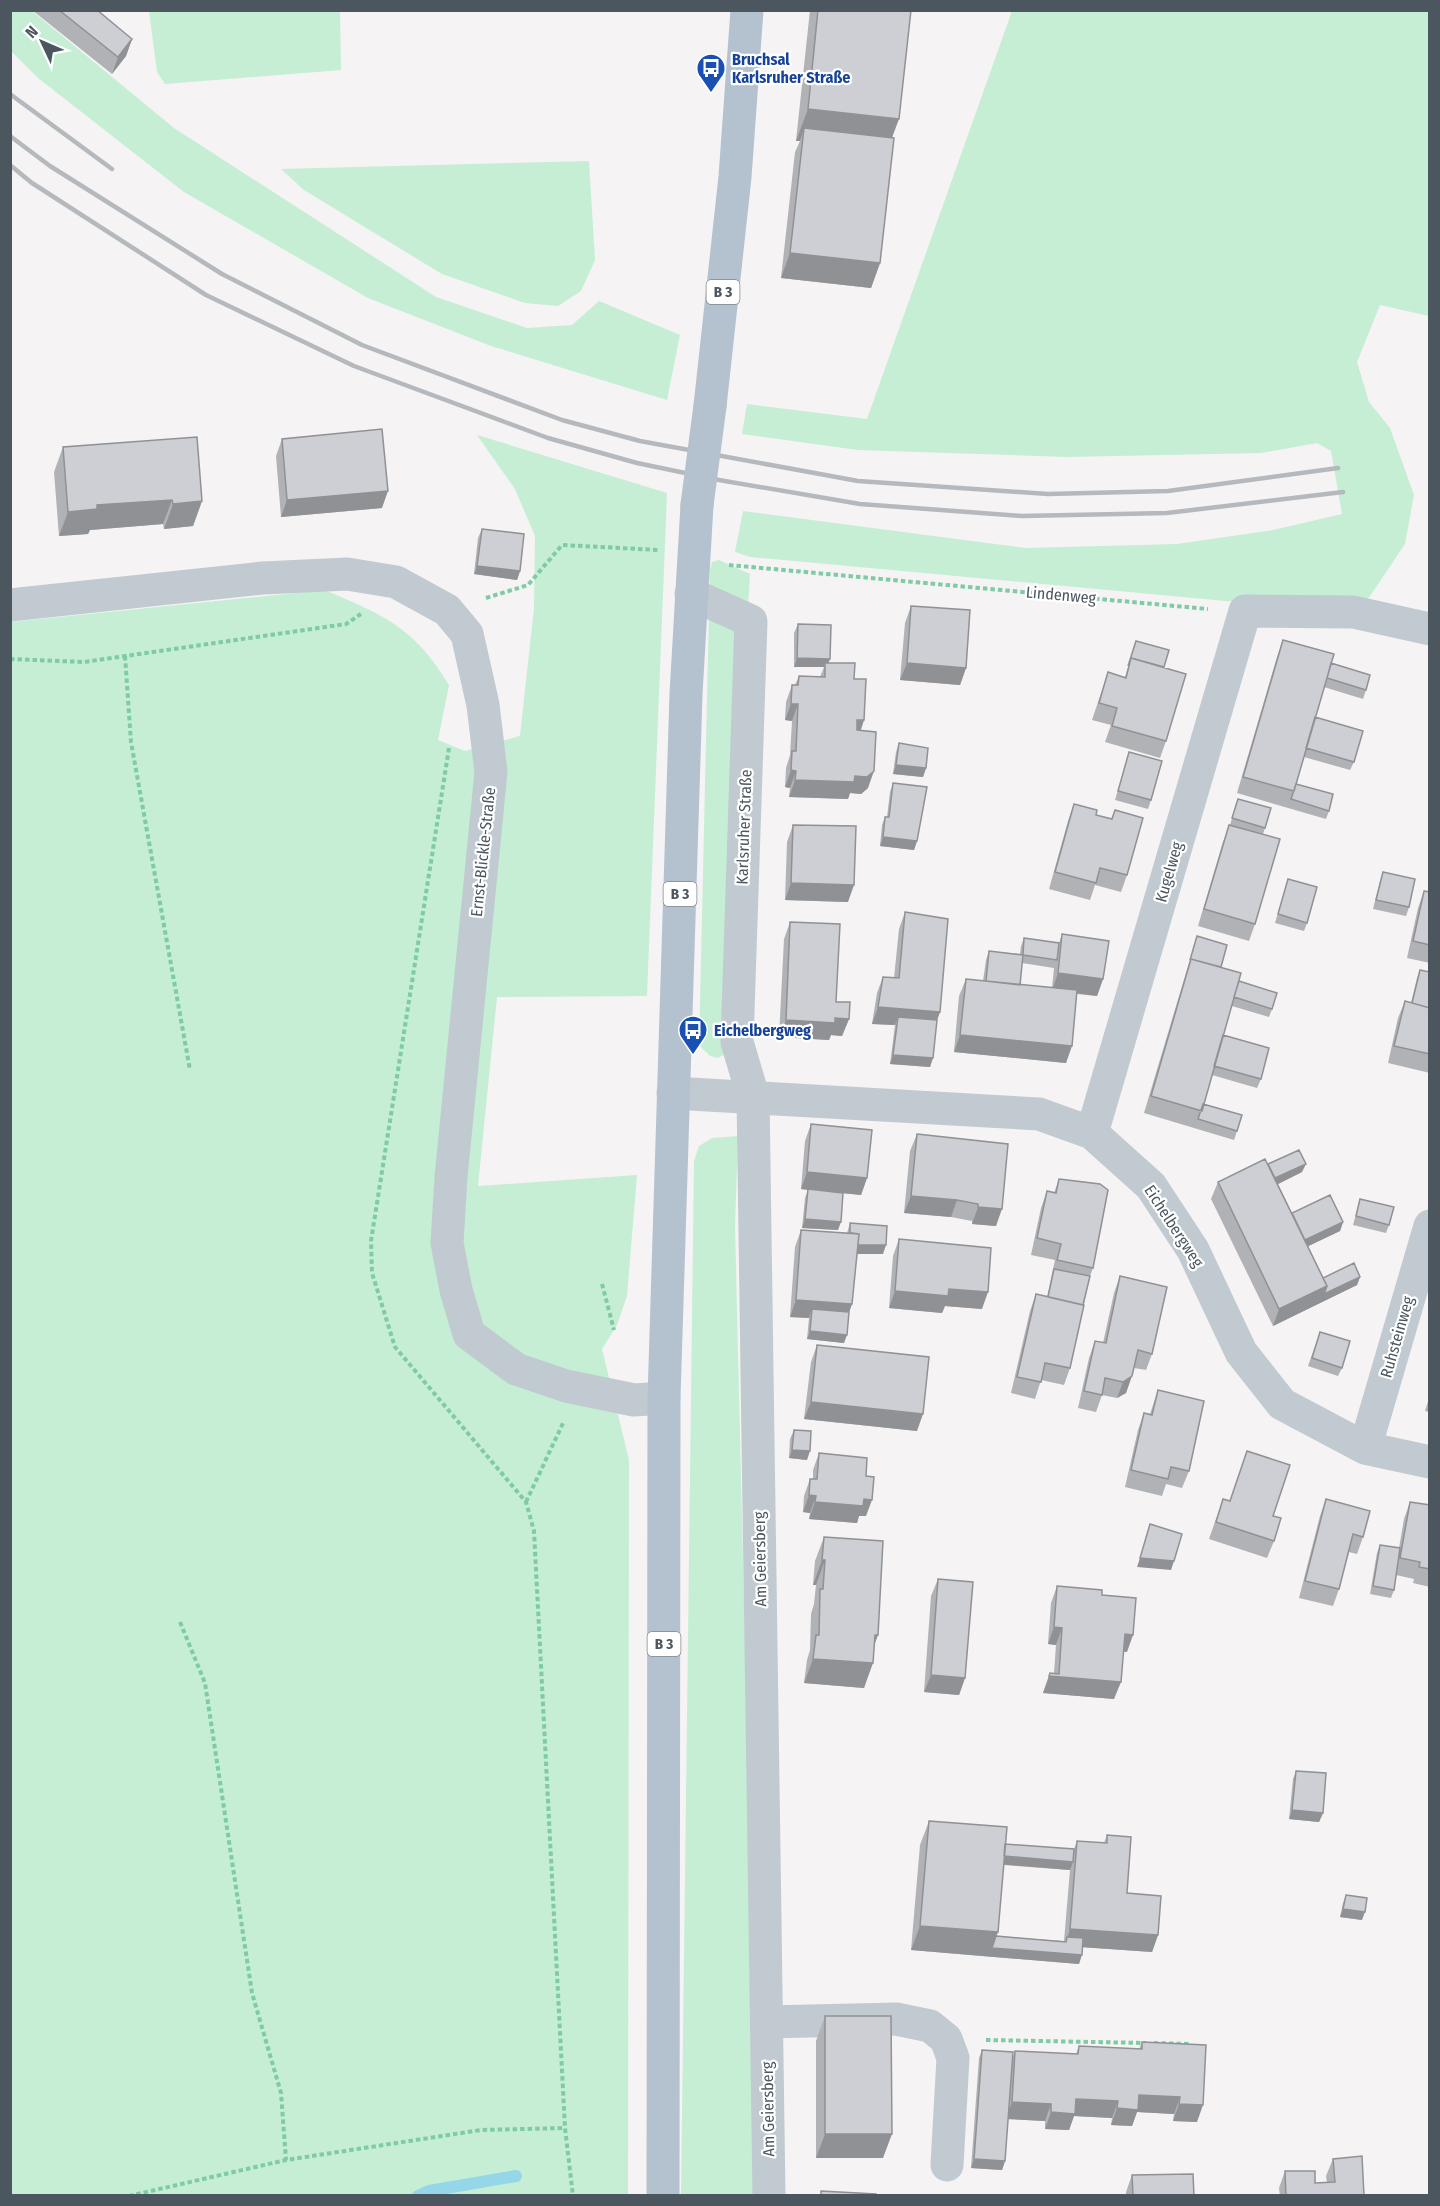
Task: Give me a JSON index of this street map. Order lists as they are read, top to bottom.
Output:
{
  "streets": {
    "main road": ["B 3"],
    "street": [
      "Karlsruher Straße",
      "Ernst-Blickle-Straße",
      "Kugelweg",
      "Eichelbergweg",
      "Ruhsteinweg",
      "Am Geiersberg"
    ],
    "path": ["Lindenweg"]
  },
  "crossings": [
    ["B 3", "Lindenweg"],
    ["B 3", "Karlsruher Straße"],
    ["B 3", "Ernst-Blickle-Straße"],
    ["B 3", "Eichelbergweg"],
    ["Lindenweg", "Ernst-Blickle-Straße"],
    ["Lindenweg", "Kugelweg"],
    ["Karlsruher Straße", "Eichelbergweg"],
    ["Karlsruher Straße", "Am Geiersberg"],
    ["Kugelweg", "Eichelbergweg"],
    ["Eichelbergweg", "Ruhsteinweg"],
    ["Eichelbergweg", "Am Geiersberg"]
  ],
  "places": {
    "bus stop": ["Bruchsal Karlsruher Straße", "Eichelbergweg"]
  },
  "north": "top left"
}
